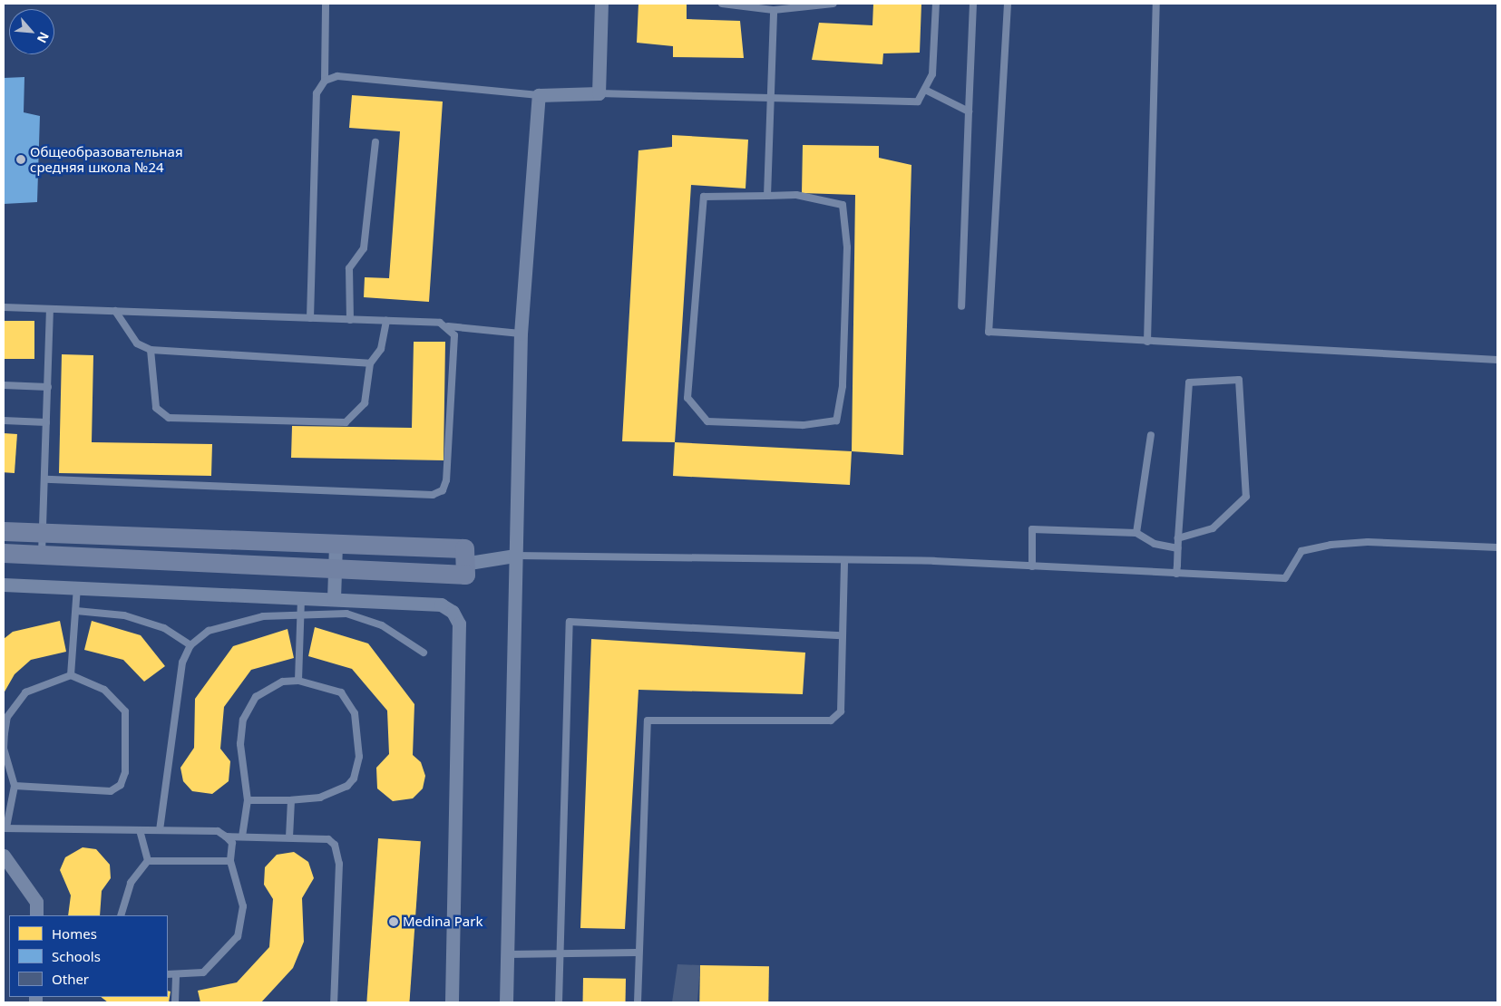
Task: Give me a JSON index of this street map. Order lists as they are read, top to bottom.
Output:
{
  "places": ["Общеобразовательная средняя школа №24", "Medina Park"],
  "legend": ["Homes", "Schools", "Other"],
  "north": "bottom right"
}
